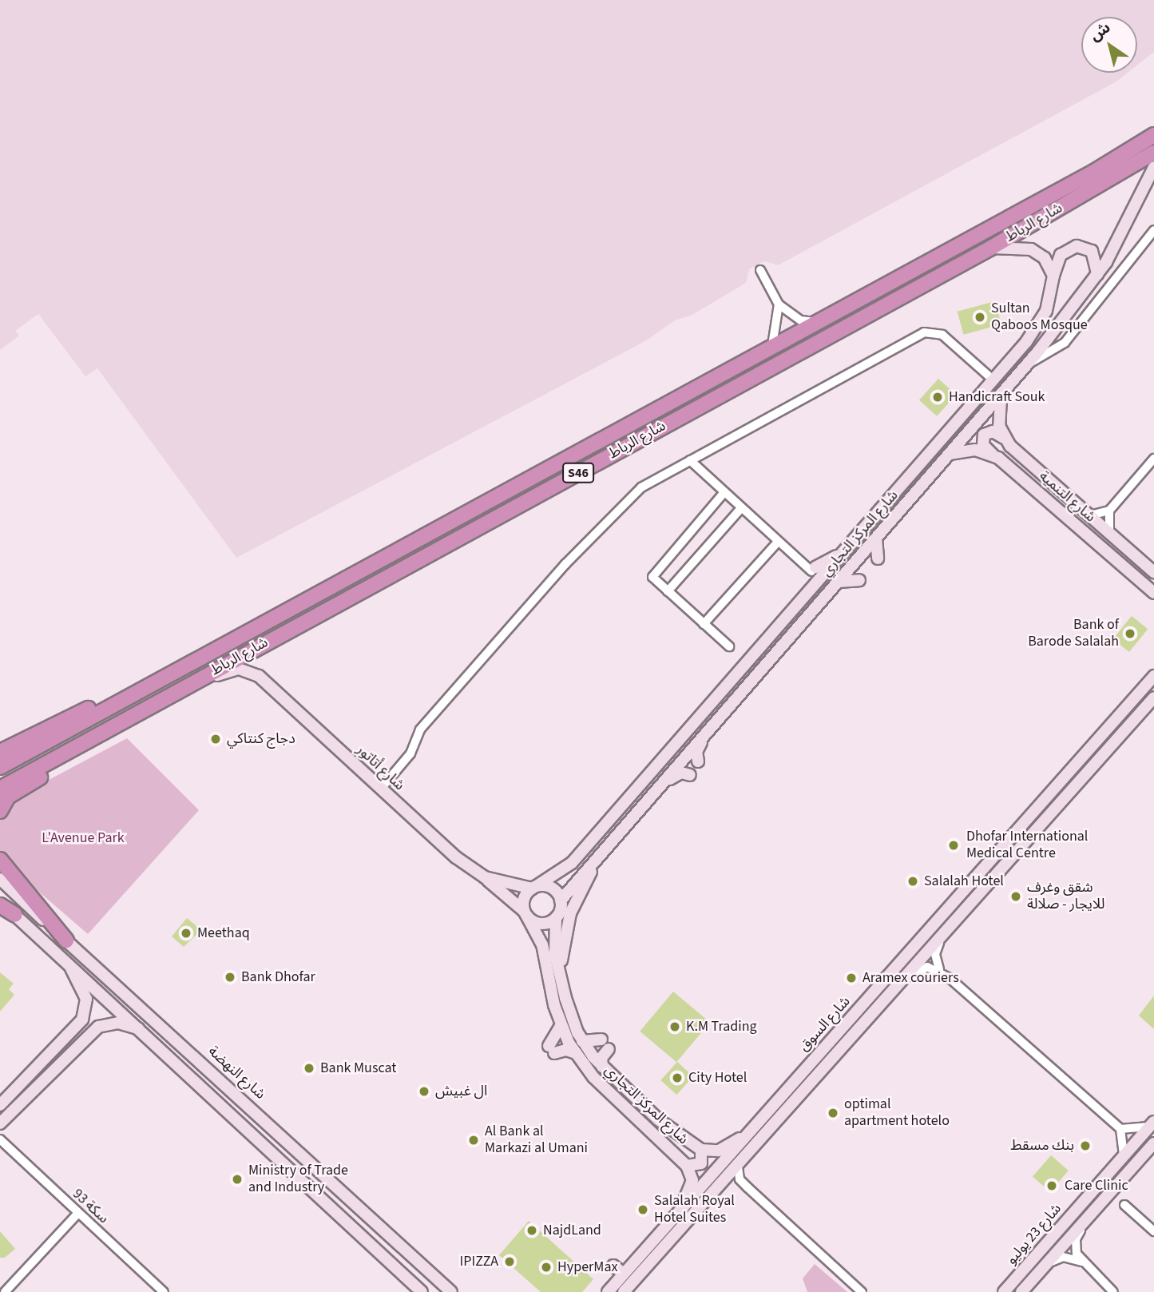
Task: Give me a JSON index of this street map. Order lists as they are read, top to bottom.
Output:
{
  "streets": {
    "highway": ["شارع الرباط", "S46"],
    "street": [
      "شارع التنمية",
      "شارع المركز التجاري",
      "شارع أتاتور",
      "شارع السوق",
      "شارع النهضة",
      "سكة 93",
      "شارع 23 يوليو"
    ]
  },
  "crossings": [
    ["شارع الرباط", "شارع أتاتور"],
    ["شارع المركز التجاري", "شارع أتاتور"],
    ["شارع المركز التجاري", "شارع السوق"]
  ],
  "parks": ["L'Avenue Park"],
  "places": [
    "Sultan Qaboos Mosque",
    "Handicraft Souk",
    "Bank of Barode Salalah",
    "دجاج كنتاكي",
    "Dhofar International Medical Centre",
    "Salalah Hotel",
    "شقق وغرف للايجار - صلالة",
    "Meethaq",
    "Bank Dhofar",
    "Aramex couriers",
    "K.M Trading",
    "Bank Muscat",
    "City Hotel",
    "ال غبيش",
    "optimal apartment hotelo",
    "Al Bank al Markazi al Umani",
    "بنك مسقط",
    "Ministry of Trade and Industry",
    "Care Clinic",
    "Salalah Royal Hotel Suites",
    "NajdLand",
    "IPIZZA",
    "HyperMax"
  ],
  "north": "top left"
}
